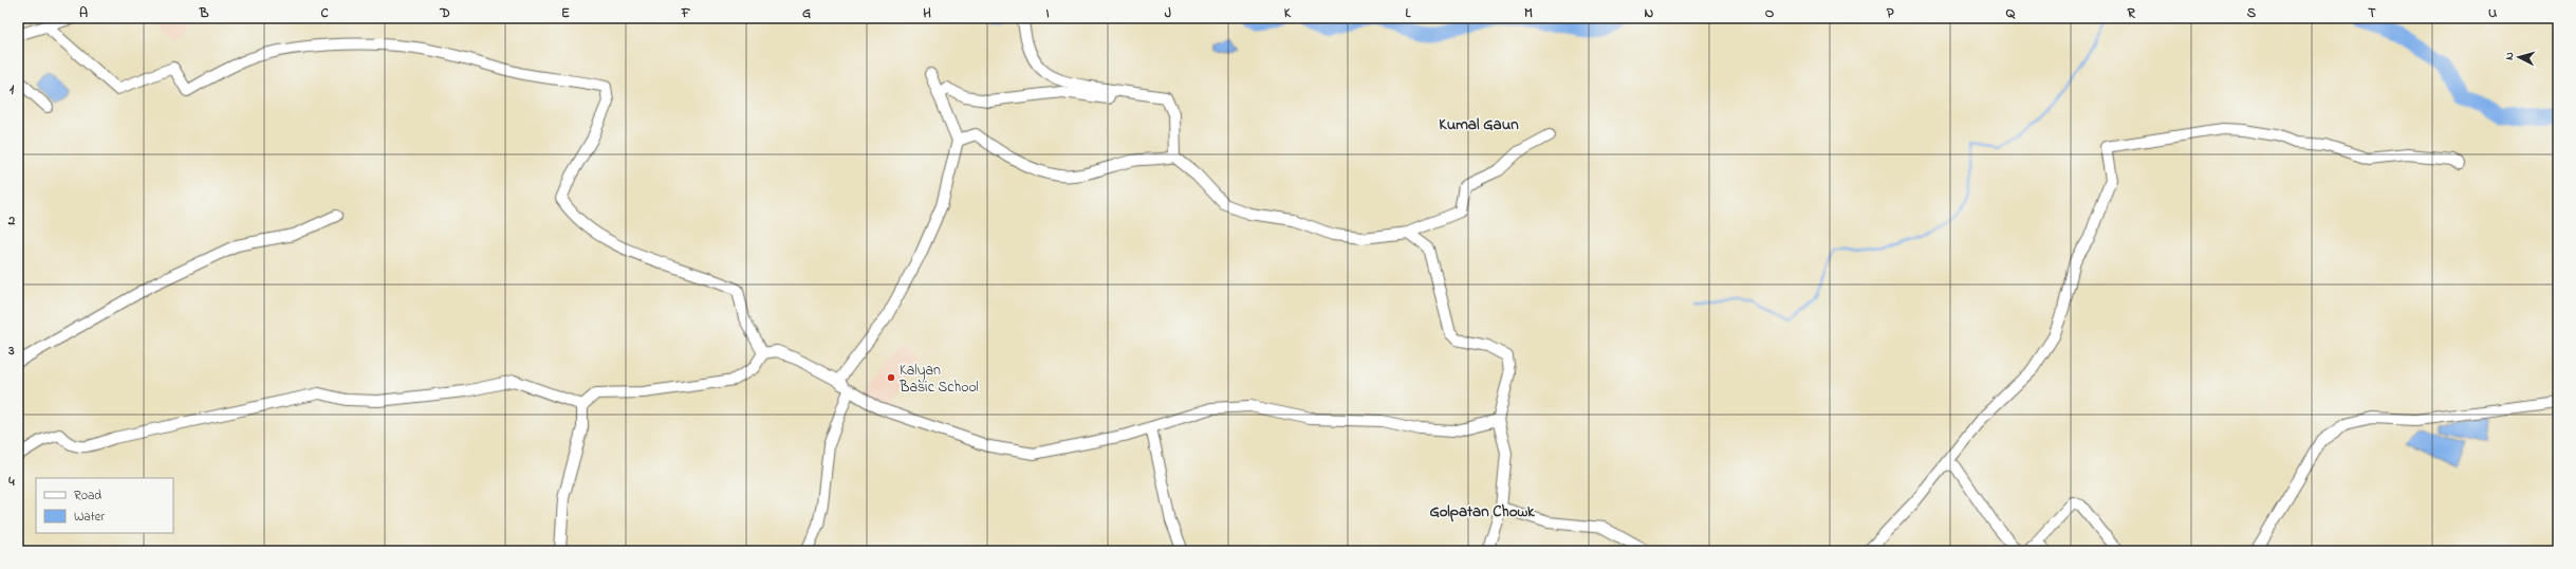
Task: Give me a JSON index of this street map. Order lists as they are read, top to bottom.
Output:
{
  "districts": ["Kumal Gaun", "Golpatan Chowk"],
  "places": ["Kalyan Basic School"],
  "legend": ["Road", "Water"],
  "north": "left",
  "grid": {
    "columns": [
      "A",
      "B",
      "C",
      "D",
      "E",
      "F",
      "G",
      "H",
      "I",
      "J",
      "K",
      "L",
      "M",
      "N",
      "O",
      "P",
      "Q",
      "R",
      "S",
      "T",
      "U"
    ],
    "rows": [
      "1",
      "2",
      "3",
      "4"
    ]
  }
}
